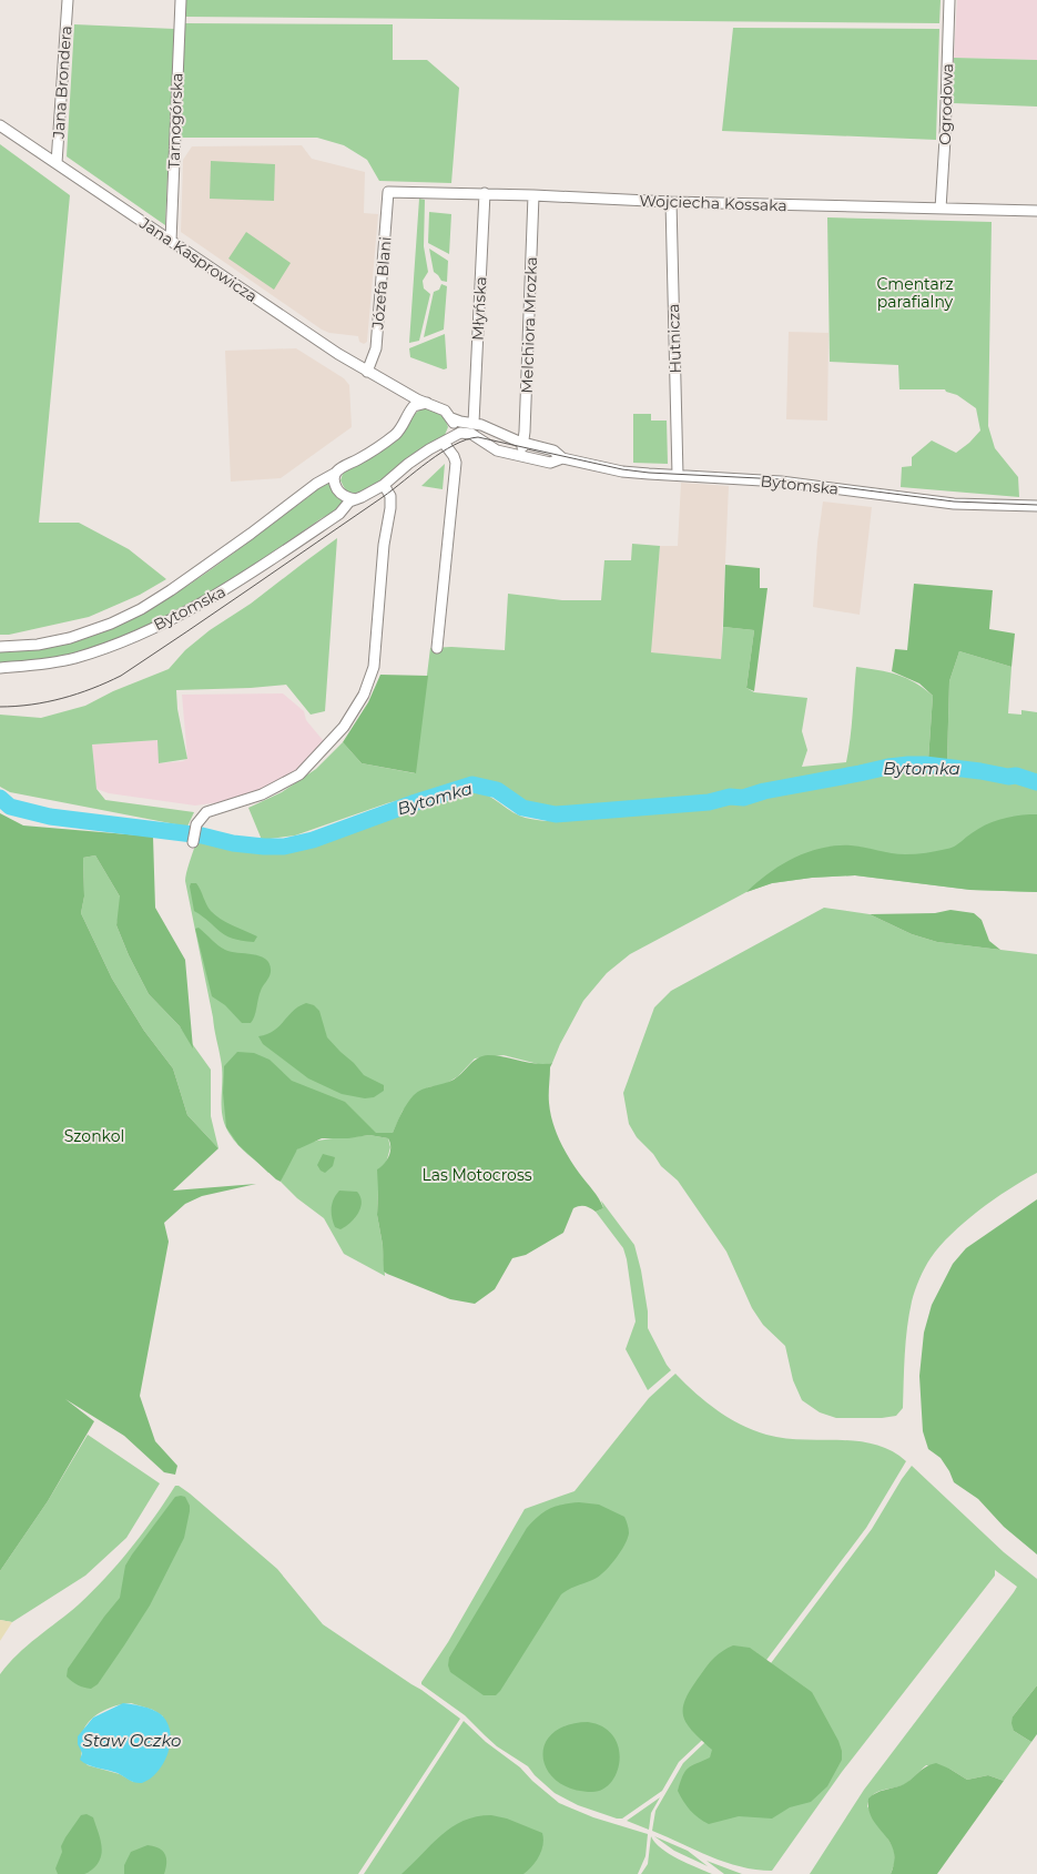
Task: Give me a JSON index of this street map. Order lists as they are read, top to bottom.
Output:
{
  "streets": {
    "street": [
      "Jana Brondera",
      "Ogrodowa",
      "Tarnogórska",
      "Wojciecha Kossaka",
      "Jana Kasprowicza",
      "Józefa Blani",
      "Młyńska",
      "Melchiora Mrozka",
      "Hutnicza",
      "Bytomska"
    ]
  },
  "crossings": [
    ["Jana Brondera", "Jana Kasprowicza"],
    ["Ogrodowa", "Wojciecha Kossaka"],
    ["Tarnogórska", "Jana Kasprowicza"],
    ["Wojciecha Kossaka", "Józefa Blani"],
    ["Wojciecha Kossaka", "Młyńska"],
    ["Wojciecha Kossaka", "Melchiora Mrozka"],
    ["Wojciecha Kossaka", "Hutnicza"],
    ["Jana Kasprowicza", "Józefa Blani"],
    ["Jana Kasprowicza", "Bytomska"],
    ["Młyńska", "Bytomska"],
    ["Melchiora Mrozka", "Bytomska"],
    ["Hutnicza", "Bytomska"]
  ],
  "water": ["Bytomka", "Staw Oczko"],
  "parks": ["Cmentarz parafialny", "Szonkol", "Las Motocross"]
}
